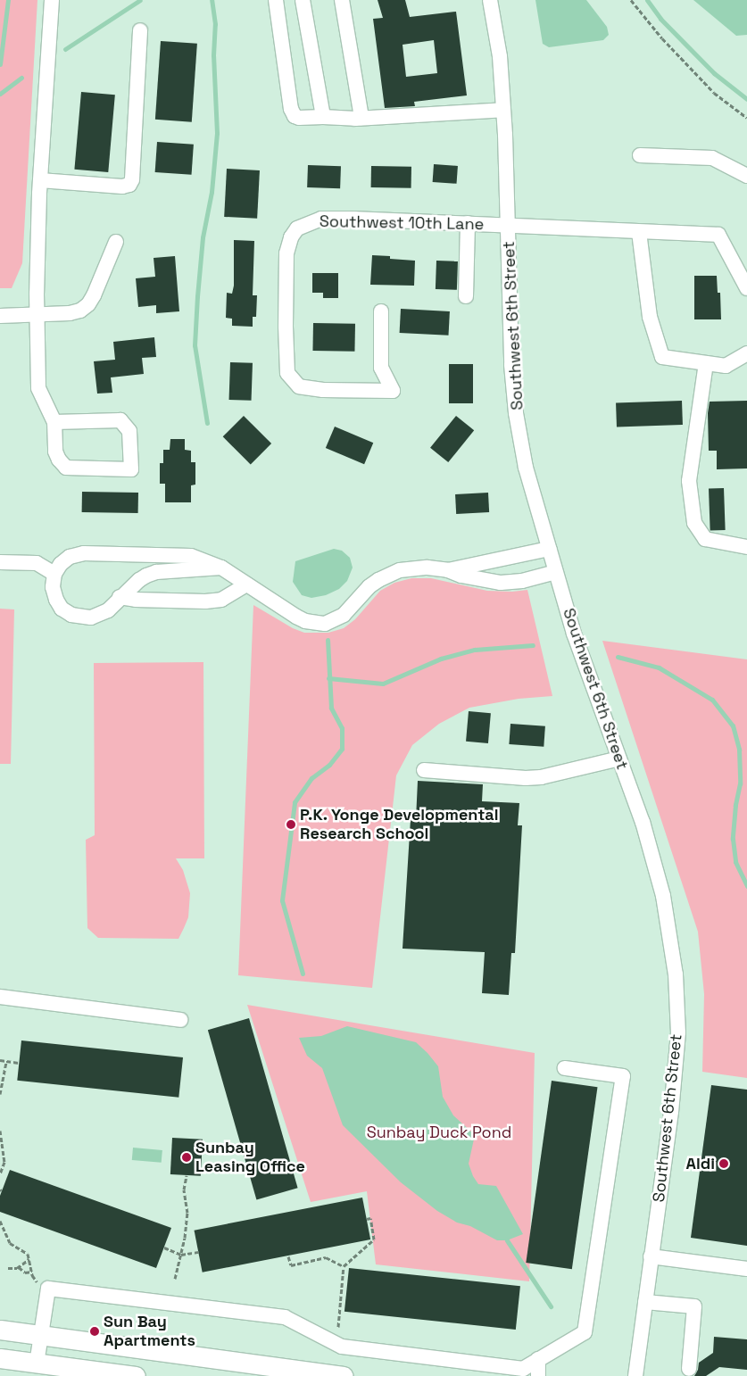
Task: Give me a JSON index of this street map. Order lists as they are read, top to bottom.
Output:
{
  "streets": {
    "street": ["Southwest 10th Lane", "Southwest 6th Street"]
  },
  "crossings": [
    ["Southwest 10th Lane", "Southwest 6th Street"]
  ],
  "parks": ["Sunbay Duck Pond"],
  "places": [
    "P.K. Yonge Developmental Research School",
    "Sunbay Leasing Office",
    "Aldi",
    "Sun Bay Apartments"
  ]
}
